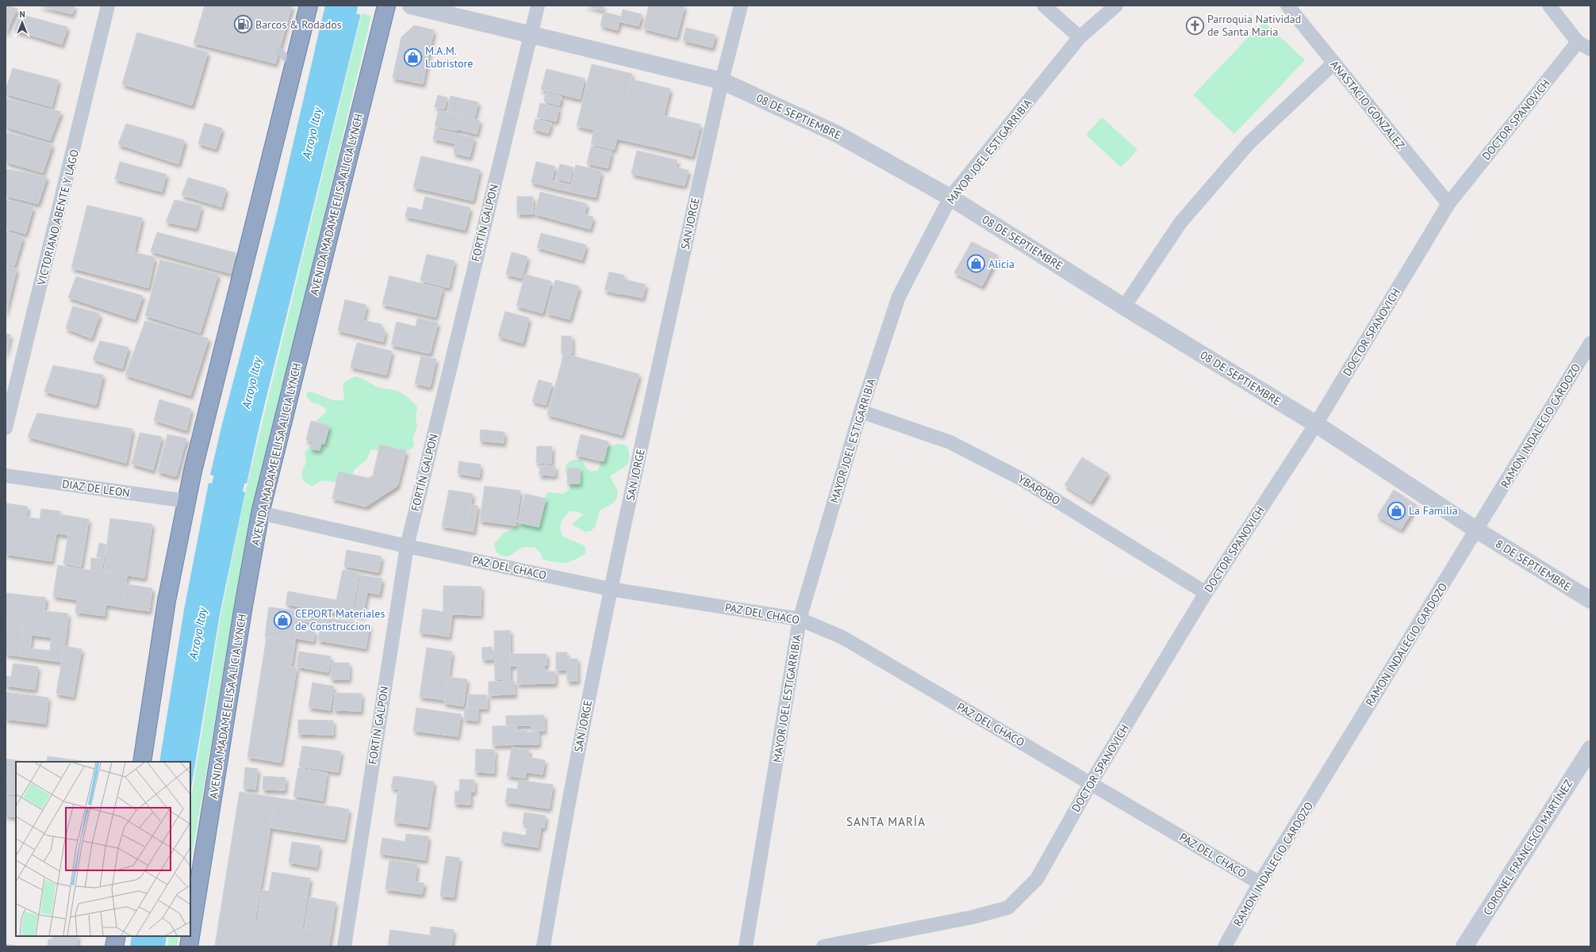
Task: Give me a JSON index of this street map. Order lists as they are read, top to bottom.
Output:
{
  "streets": {
    "highway": ["AVENIDA MADAME ELISA ALICIA LYNCH"],
    "street": [
      "ANASTACIO GONZALEZ",
      "08 DE SEPTIEMBRE",
      "DOCTOR SPANOVICH",
      "MAYOR JOEL ESTIGARRIBIA",
      "VICTORIANO ABENTE Y LAGO",
      "FORTÍN GALPON",
      "SAN JORGE",
      "RAMON INDALECIO CARDOZO",
      "DIAZ DE LEON",
      "YBAPOBO",
      "8 DE SEPTIEMBRE",
      "PAZ DEL CHACO",
      "CORONEL FRANCISCO MARTÍNEZ"
    ]
  },
  "crossings": [
    ["ANASTACIO GONZALEZ", "DOCTOR SPANOVICH"],
    ["08 DE SEPTIEMBRE", "DOCTOR SPANOVICH"],
    ["08 DE SEPTIEMBRE", "MAYOR JOEL ESTIGARRIBIA"],
    ["08 DE SEPTIEMBRE", "FORTÍN GALPON"],
    ["08 DE SEPTIEMBRE", "SAN JORGE"],
    ["08 DE SEPTIEMBRE", "RAMON INDALECIO CARDOZO"],
    ["08 DE SEPTIEMBRE", "8 DE SEPTIEMBRE"],
    ["DOCTOR SPANOVICH", "YBAPOBO"],
    ["DOCTOR SPANOVICH", "PAZ DEL CHACO"],
    ["MAYOR JOEL ESTIGARRIBIA", "YBAPOBO"],
    ["MAYOR JOEL ESTIGARRIBIA", "PAZ DEL CHACO"],
    ["AVENIDA MADAME ELISA ALICIA LYNCH", "PAZ DEL CHACO"],
    ["FORTÍN GALPON", "PAZ DEL CHACO"],
    ["SAN JORGE", "PAZ DEL CHACO"],
    ["RAMON INDALECIO CARDOZO", "8 DE SEPTIEMBRE"],
    ["RAMON INDALECIO CARDOZO", "PAZ DEL CHACO"]
  ],
  "districts": ["SANTA MARÍA"],
  "water": ["Arroyo Itay"],
  "places": {
    "fuel station": ["Barcos & Rodados"],
    "church": ["Parroquia Natividad de Santa Maria"],
    "shop": [
      "M.A.M. Lubristore",
      "Alicia",
      "La Familia",
      "CEPORT Materiales de Construccion"
    ]
  },
  "north": "top"
}
